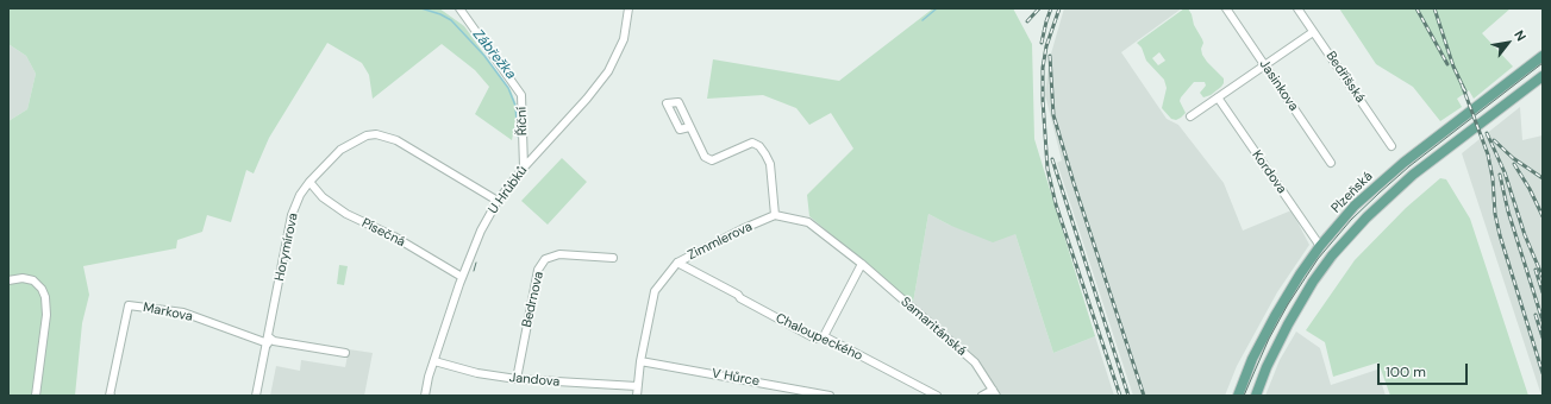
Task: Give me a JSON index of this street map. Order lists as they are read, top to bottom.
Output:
{
  "streets": {
    "main road": ["Plzeňská"],
    "street": [
      "Bedřišská",
      "Jasinkova",
      "Říční",
      "Kordova",
      "U Hrůbků",
      "Písečná",
      "Zimmlerova",
      "Horymírova",
      "Bedrnova",
      "Markova",
      "Samaritánská",
      "Chaloupeckého",
      "V Hůrce",
      "Jandova"
    ]
  },
  "crossings": [
    ["Říční", "U Hrůbků"],
    ["Kordova", "Plzeňská"],
    ["U Hrůbků", "Písečná"],
    ["U Hrůbků", "Horymírova"],
    ["U Hrůbků", "Jandova"],
    ["Písečná", "Horymírova"],
    ["Zimmlerova", "Samaritánská"],
    ["Zimmlerova", "Chaloupeckého"],
    ["Zimmlerova", "V Hůrce"],
    ["Zimmlerova", "Jandova"],
    ["Horymírova", "Markova"],
    ["Bedrnova", "Jandova"]
  ],
  "water": ["Zábřežka"],
  "scale_bar": "100 m",
  "north": "top right"
}
